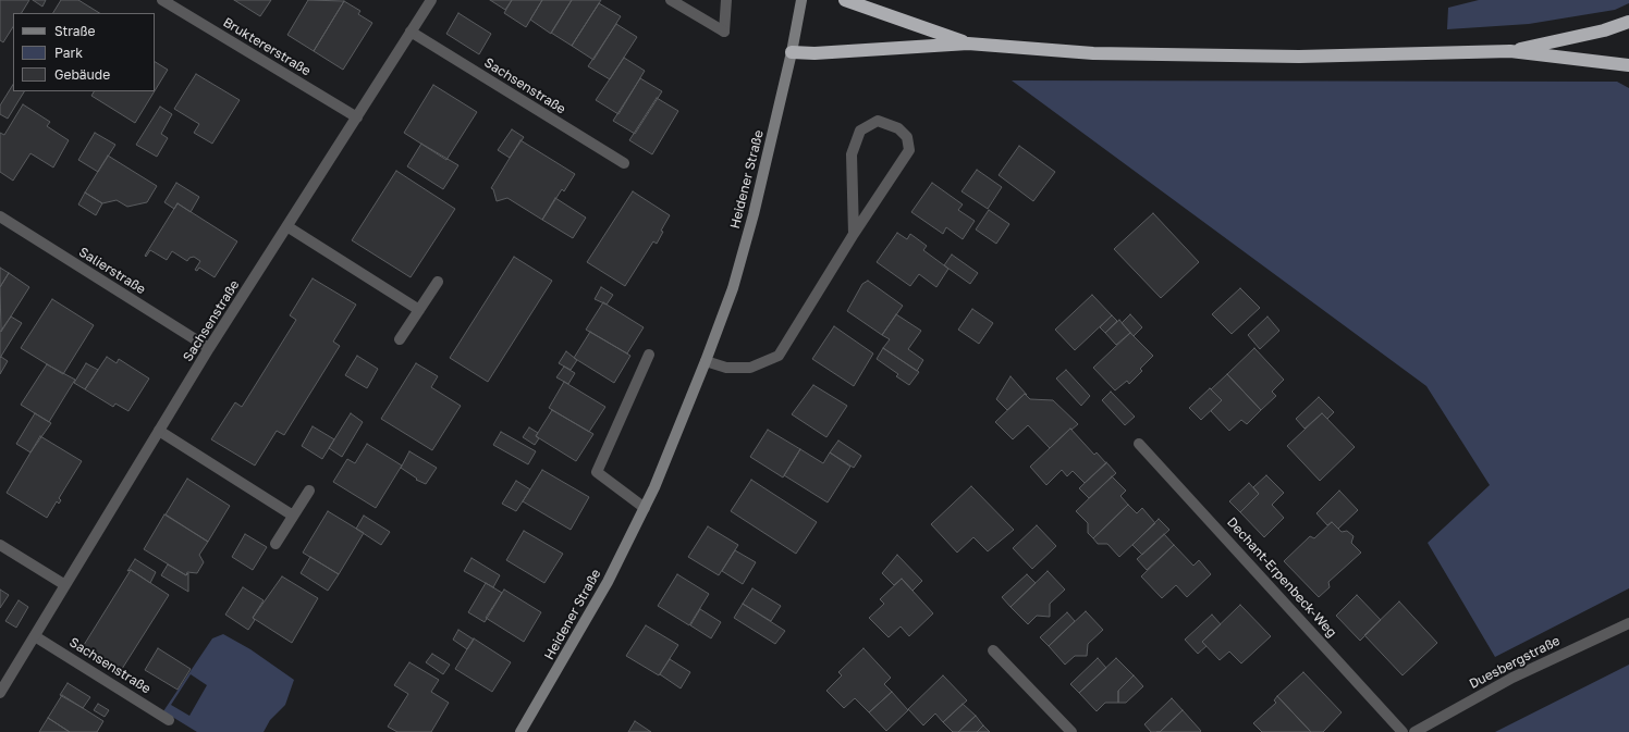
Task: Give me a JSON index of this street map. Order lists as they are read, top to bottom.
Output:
{
  "streets": {
    "main road": ["Heidener Straße"],
    "street": [
      "Bruktererstraße",
      "Sachsenstraße",
      "Salierstraße",
      "Dechant-Erpenbeck-Weg",
      "Duesbergstraße"
    ]
  },
  "crossings": [
    ["Bruktererstraße", "Sachsenstraße"],
    ["Sachsenstraße", "Salierstraße"]
  ],
  "legend": ["Straße", "Park", "Gebäude"]
}
